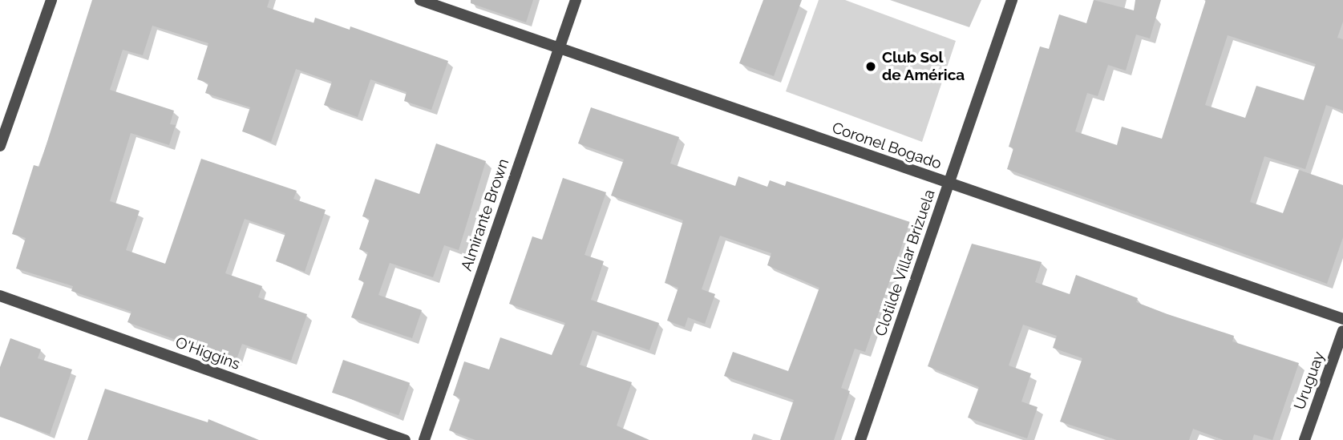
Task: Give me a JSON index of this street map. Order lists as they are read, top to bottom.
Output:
{
  "streets": {
    "street": [
      "Coronel Bogado",
      "Almirante Brown",
      "Clotilde Villar Brizuela",
      "O'Higgins",
      "Uruguay"
    ]
  },
  "crossings": [
    ["Coronel Bogado", "Almirante Brown"],
    ["Coronel Bogado", "Clotilde Villar Brizuela"]
  ],
  "places": ["Club Sol de América"]
}
